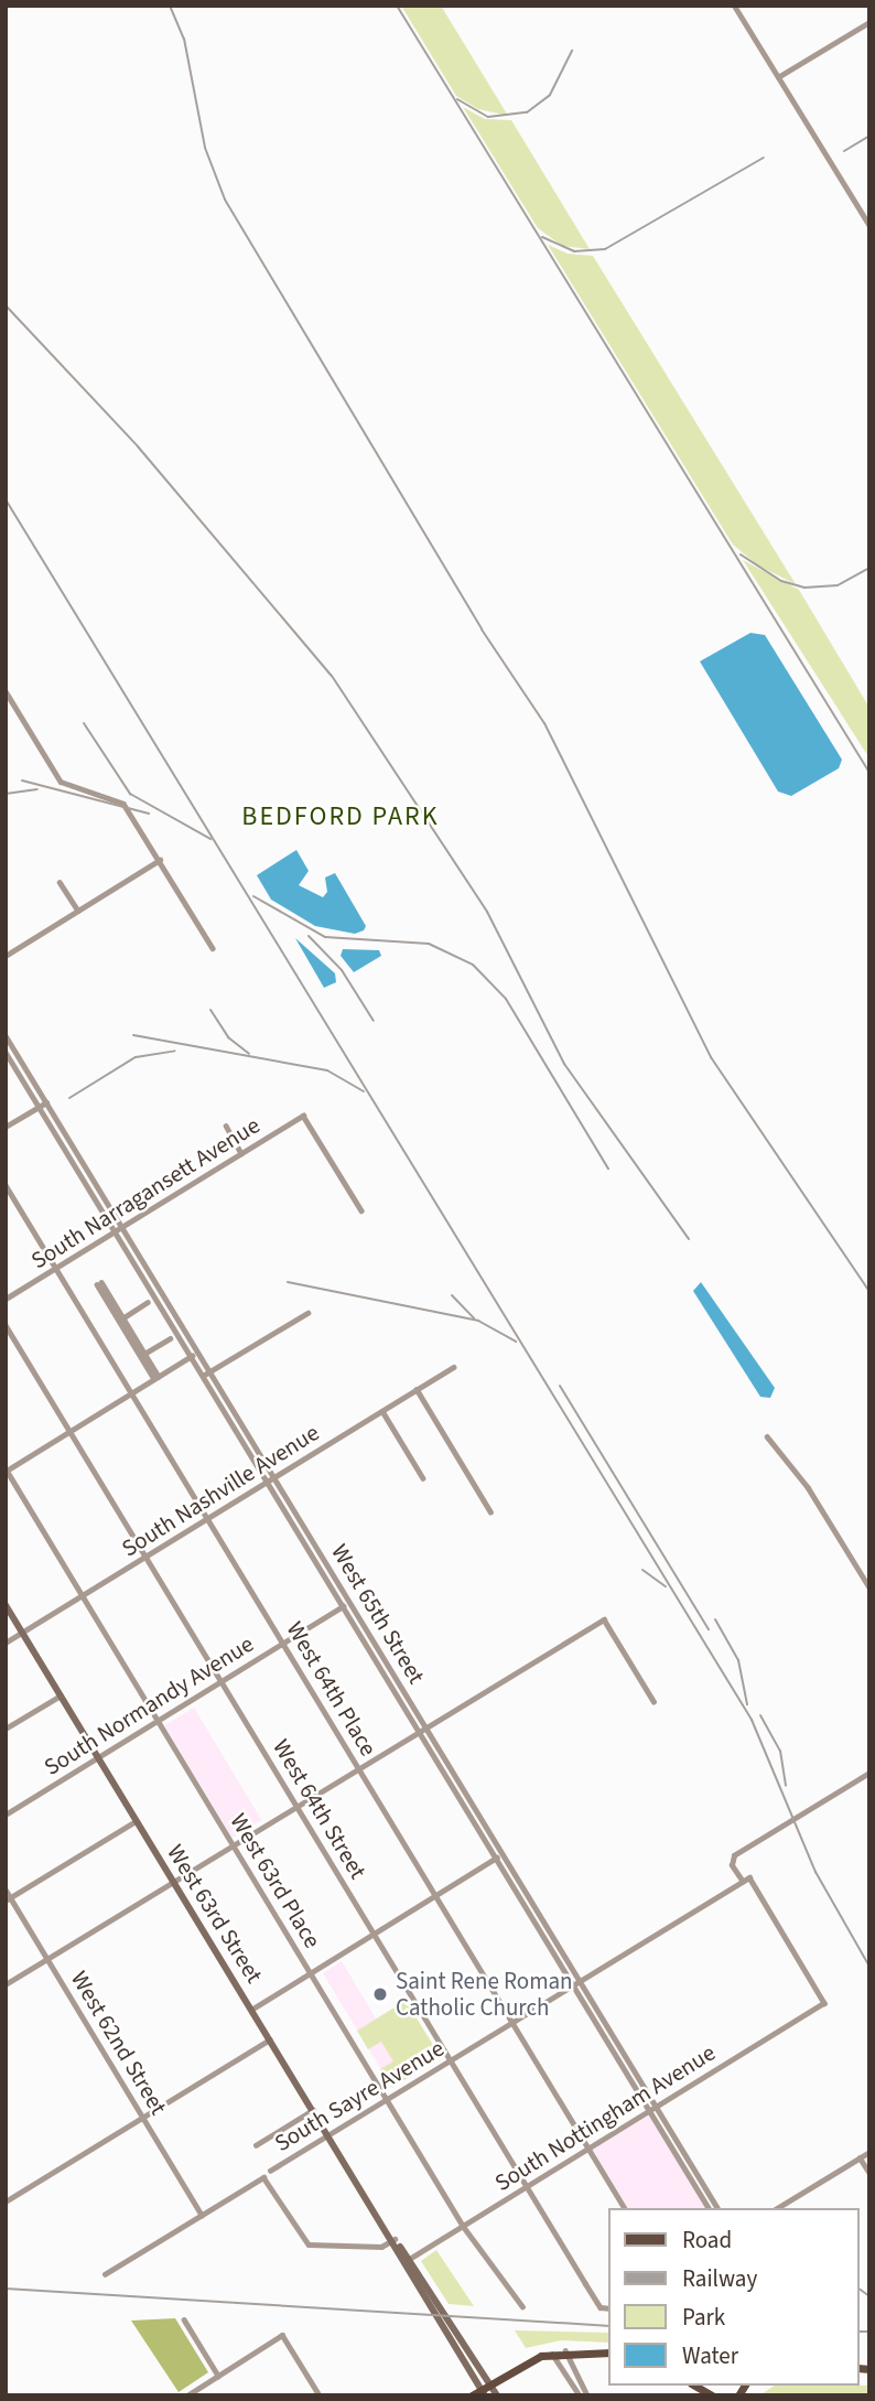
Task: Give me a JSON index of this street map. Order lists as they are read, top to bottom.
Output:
{
  "streets": {
    "main road": ["West 63rd Street"],
    "street": [
      "South Narragansett Avenue",
      "South Nashville Avenue",
      "West 65th Street",
      "West 64th Place",
      "South Normandy Avenue",
      "West 64th Street",
      "West 63rd Place",
      "West 62nd Street",
      "South Sayre Avenue",
      "South Nottingham Avenue"
    ]
  },
  "crossings": [
    ["South Narragansett Avenue", "West 65th Street"],
    ["South Narragansett Avenue", "West 64th Place"],
    ["South Nashville Avenue", "West 65th Street"],
    ["South Nashville Avenue", "West 64th Place"],
    ["South Nashville Avenue", "West 64th Street"],
    ["South Nashville Avenue", "West 63rd Place"],
    ["South Nashville Avenue", "West 63rd Street"],
    ["West 65th Street", "South Normandy Avenue"],
    ["West 65th Street", "South Sayre Avenue"],
    ["West 65th Street", "South Nottingham Avenue"],
    ["West 64th Place", "South Normandy Avenue"],
    ["West 64th Place", "South Sayre Avenue"],
    ["West 64th Place", "South Nottingham Avenue"],
    ["South Normandy Avenue", "West 64th Street"],
    ["South Normandy Avenue", "West 63rd Place"],
    ["South Normandy Avenue", "West 63rd Street"],
    ["West 64th Street", "South Sayre Avenue"],
    ["West 64th Street", "South Nottingham Avenue"],
    ["West 63rd Place", "South Sayre Avenue"],
    ["West 63rd Place", "South Nottingham Avenue"],
    ["West 63rd Street", "South Sayre Avenue"],
    ["West 63rd Street", "South Nottingham Avenue"],
    ["West 62nd Street", "South Sayre Avenue"],
    ["South Sayre Avenue", "South Nottingham Avenue"]
  ],
  "districts": ["BEDFORD PARK"],
  "places": ["Saint Rene Roman Catholic Church"],
  "legend": [
    "Road",
    "Railway",
    "Park",
    "Water"
  ]
}
